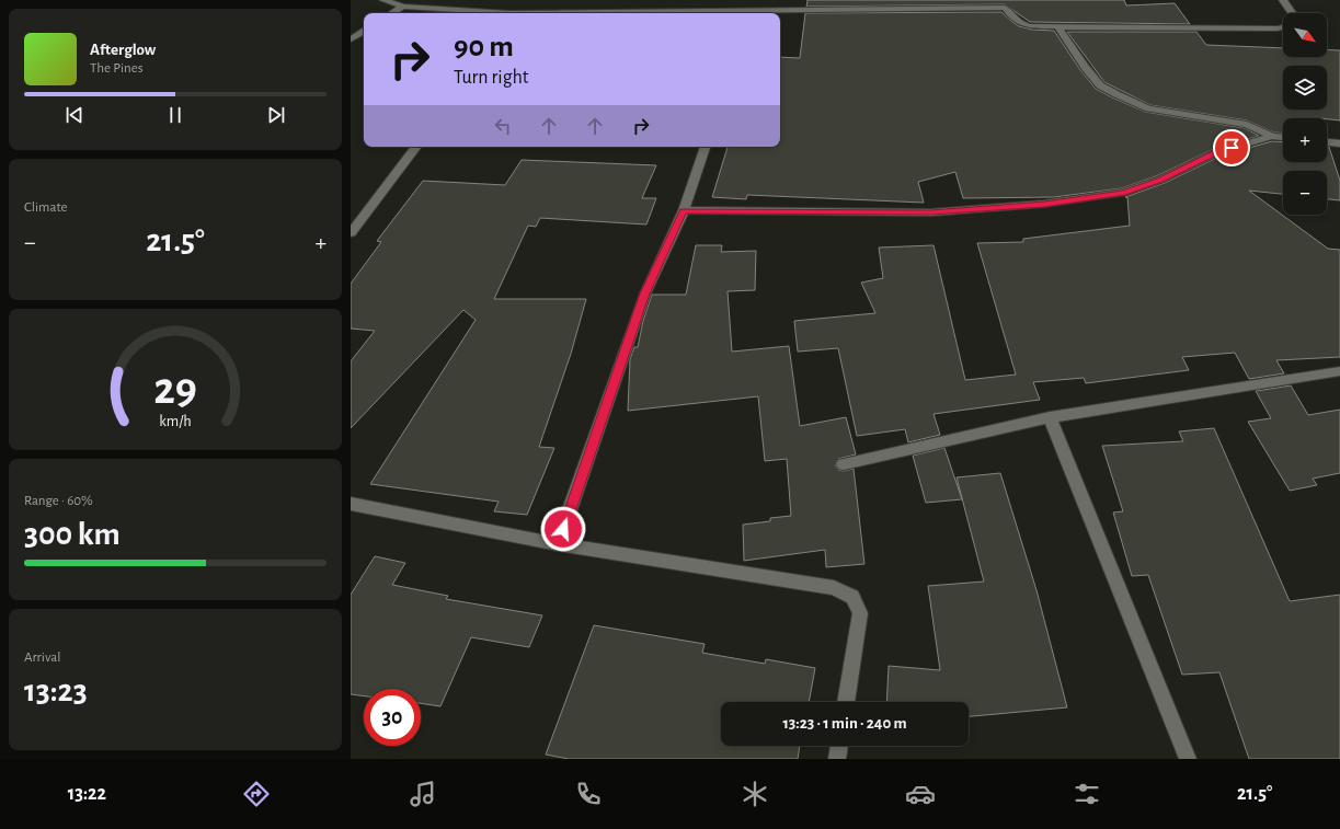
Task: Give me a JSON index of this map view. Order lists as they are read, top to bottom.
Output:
{
  "north": "bottom right",
  "page": {
    "map_buttons": ["+", "−"],
    "turn": ["90 m", "Turn right"],
    "song": ["Afterglow", "The Pines"],
    "tile": [
      "Climate",
      ["Range · 60%", "300 km"],
      ["Arrival", "13:23"]
    ],
    "heat": ["−", "21.5°", "+"],
    "limit": "30",
    "trip": "13:23 · 1 min · 240 m",
    "tabs": ["13:22", "21.5°"],
    "gauge": ["29", "km/h"]
  }
}
